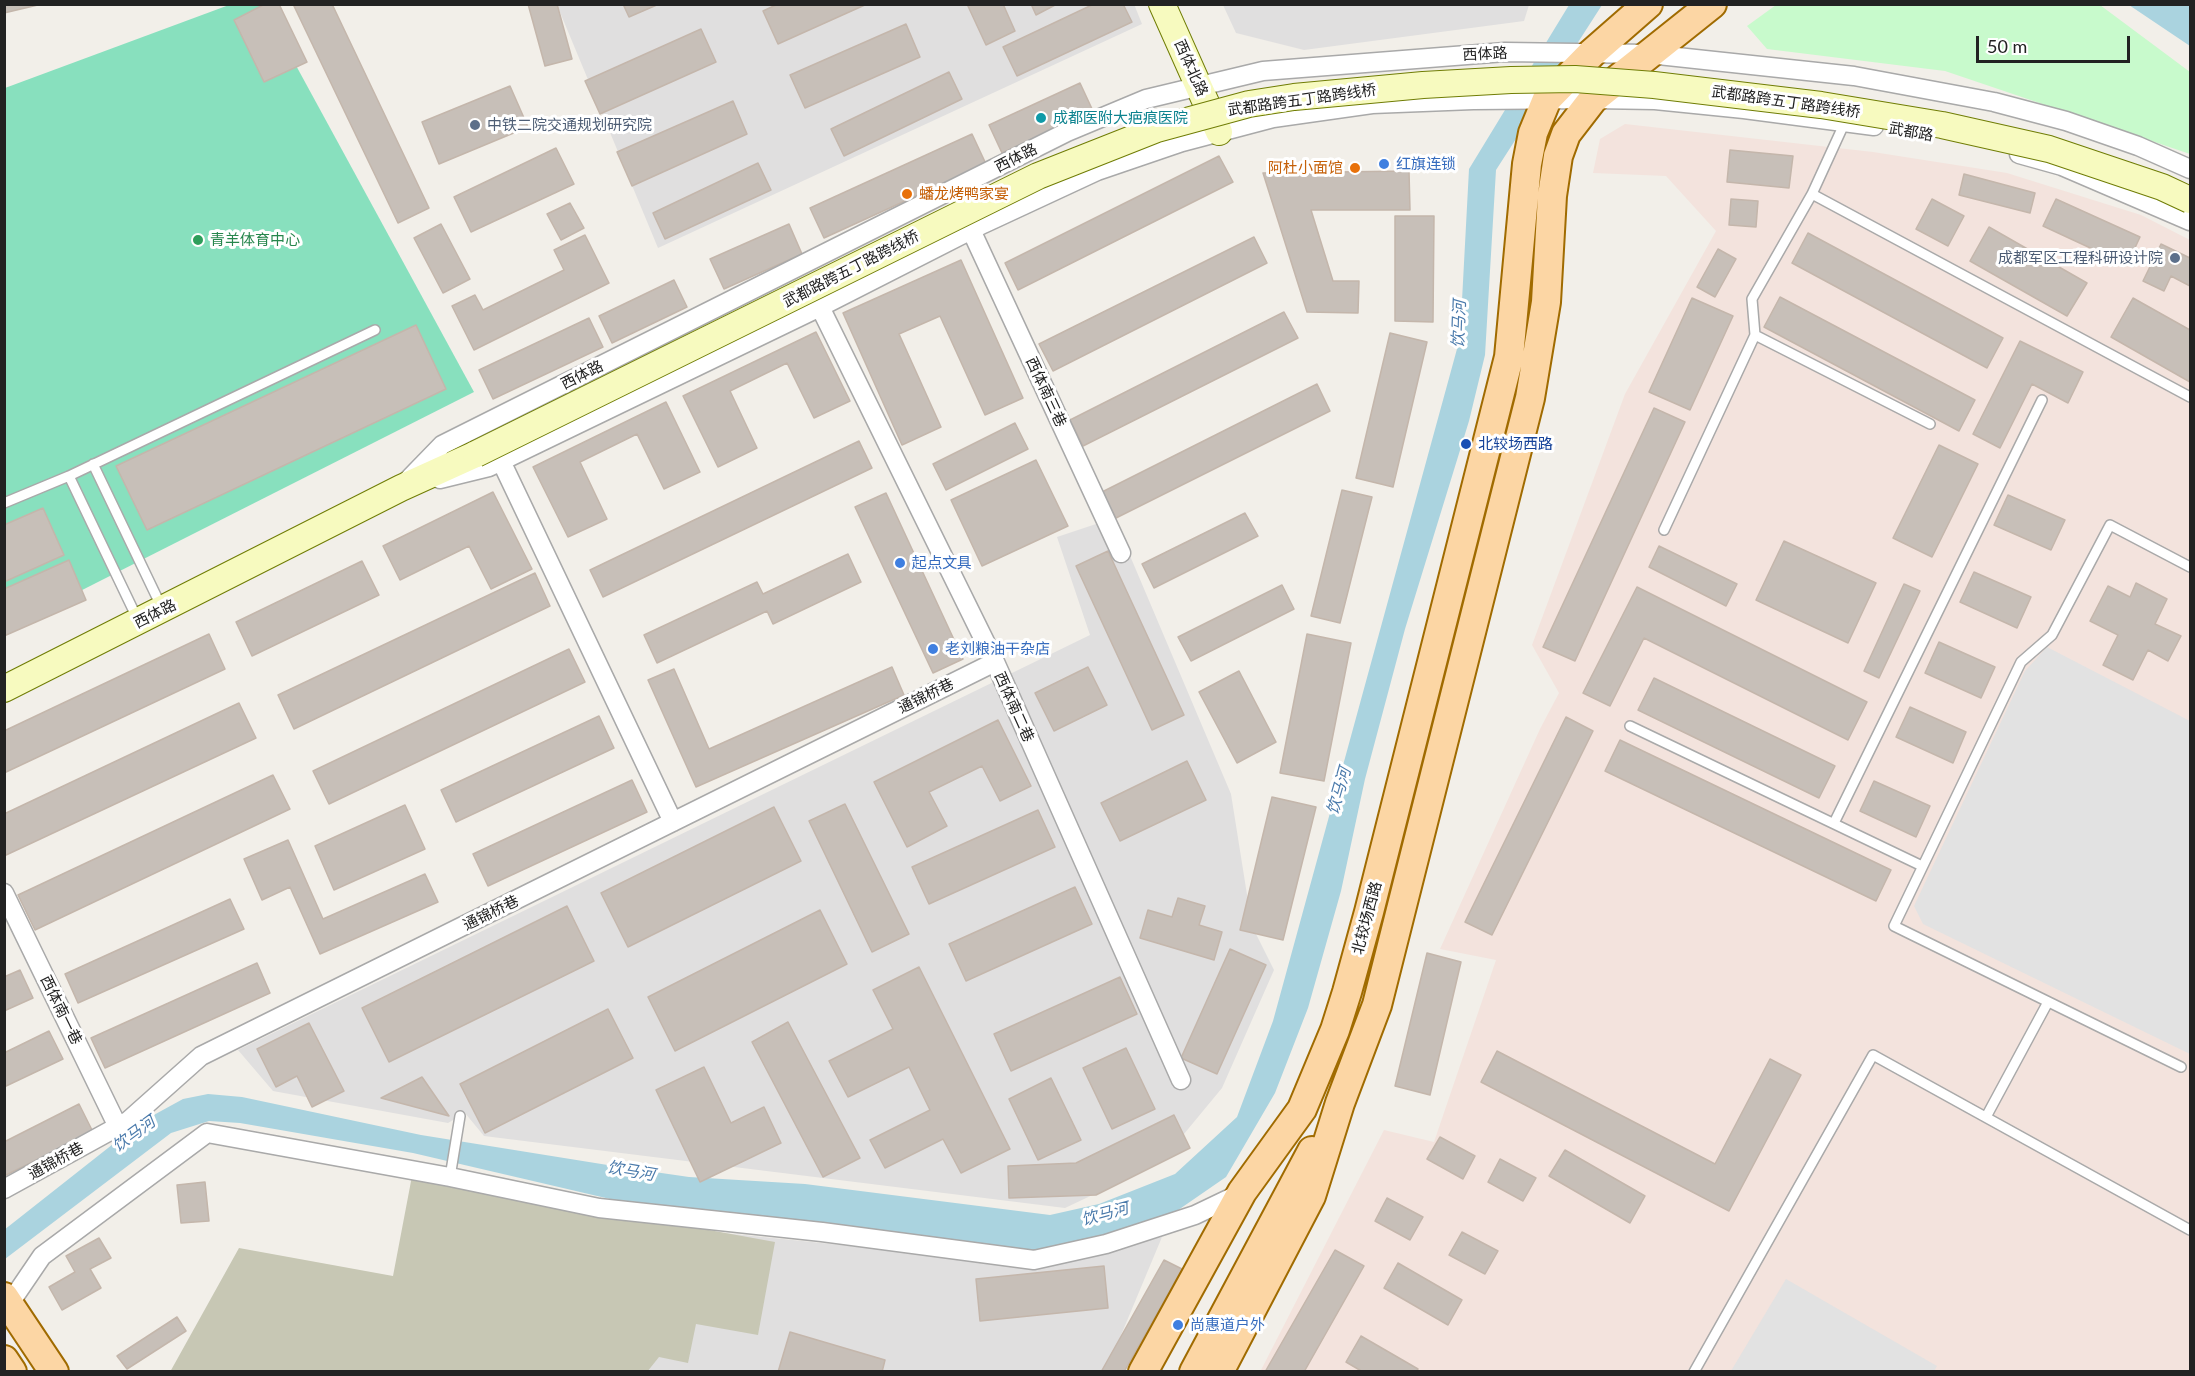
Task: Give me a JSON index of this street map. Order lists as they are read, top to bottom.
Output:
{
  "streets": {
    "main road": ["北较场西路"],
    "street": [
      "西体路",
      "西体北路",
      "武都路跨五丁路跨线桥",
      "武都路",
      "西体南三巷",
      "通锦桥巷",
      "西体南二巷",
      "西体南一巷"
    ]
  },
  "crossings": [
    ["西体路", "西体北路"],
    ["西体路", "武都路跨五丁路跨线桥"],
    ["西体路", "武都路"],
    ["西体路", "西体南三巷"],
    ["西体路", "西体南二巷"],
    ["西体路", "北较场西路"],
    ["武都路", "北较场西路"],
    ["通锦桥巷", "西体南二巷"],
    ["通锦桥巷", "西体南一巷"]
  ],
  "water": ["饮马河"],
  "places": [
    "成都医附大疤痕医院",
    "中铁二院交通规划研究院",
    "红旗连锁",
    "阿杜小面馆",
    "蟠龙烤鸭家宴",
    "青羊体育中心",
    "成都军区工程科研设计院",
    "北较场西路",
    "起点文具",
    "老刘粮油干杂店",
    "尚惠道户外"
  ],
  "scale_bar": "50 m"
}
